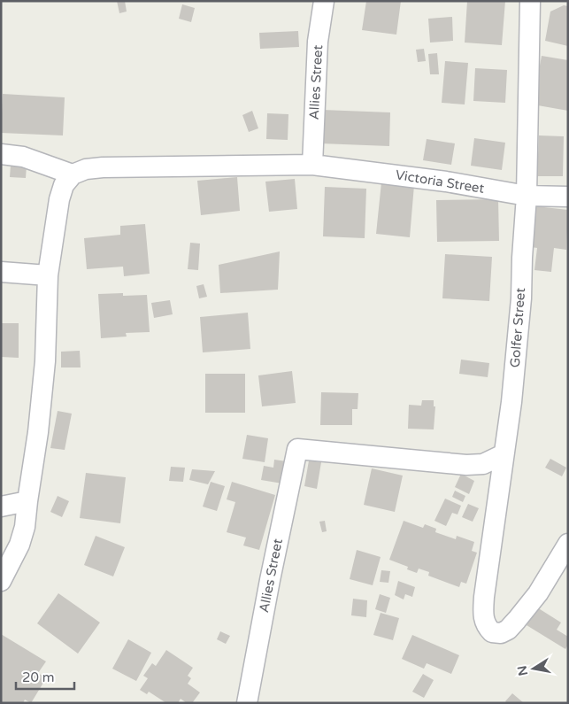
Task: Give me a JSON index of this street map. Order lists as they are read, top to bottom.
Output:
{
  "streets": {
    "street": ["Allies Street", "Victoria Street", "Golfer Street"]
  },
  "crossings": [
    ["Allies Street", "Victoria Street"],
    ["Allies Street", "Golfer Street"],
    ["Victoria Street", "Golfer Street"]
  ],
  "scale_bar": "20 m",
  "north": "left"
}
